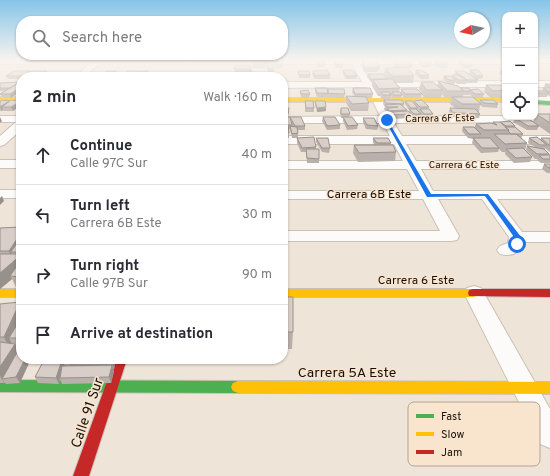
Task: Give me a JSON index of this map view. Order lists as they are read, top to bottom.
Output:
{
  "streets": {
    "street": [
      "Carrera 6F Este",
      "Carrera 6C Este",
      "Carrera 6B Este",
      "Carrera 6 Este",
      "Carrera 5A Este",
      "Calle 91 Sur"
    ]
  },
  "crossings": [
    ["Carrera 5A Este", "Calle 91 Sur"]
  ],
  "legend": ["Fast", "Slow", "Jam"],
  "north": "left",
  "page": {
    "map_buttons": ["+", "−"],
    "search": "Search here",
    "heading": ["2 min", "Walk · 160 m"],
    "list": [
      ["Continue", "Calle 97C Sur", "40 m"],
      ["Turn left", "Carrera 6B Este", "30 m"],
      ["Turn right", "Calle 97B Sur", "90 m"],
      "Arrive at destination"
    ]
  }
}
